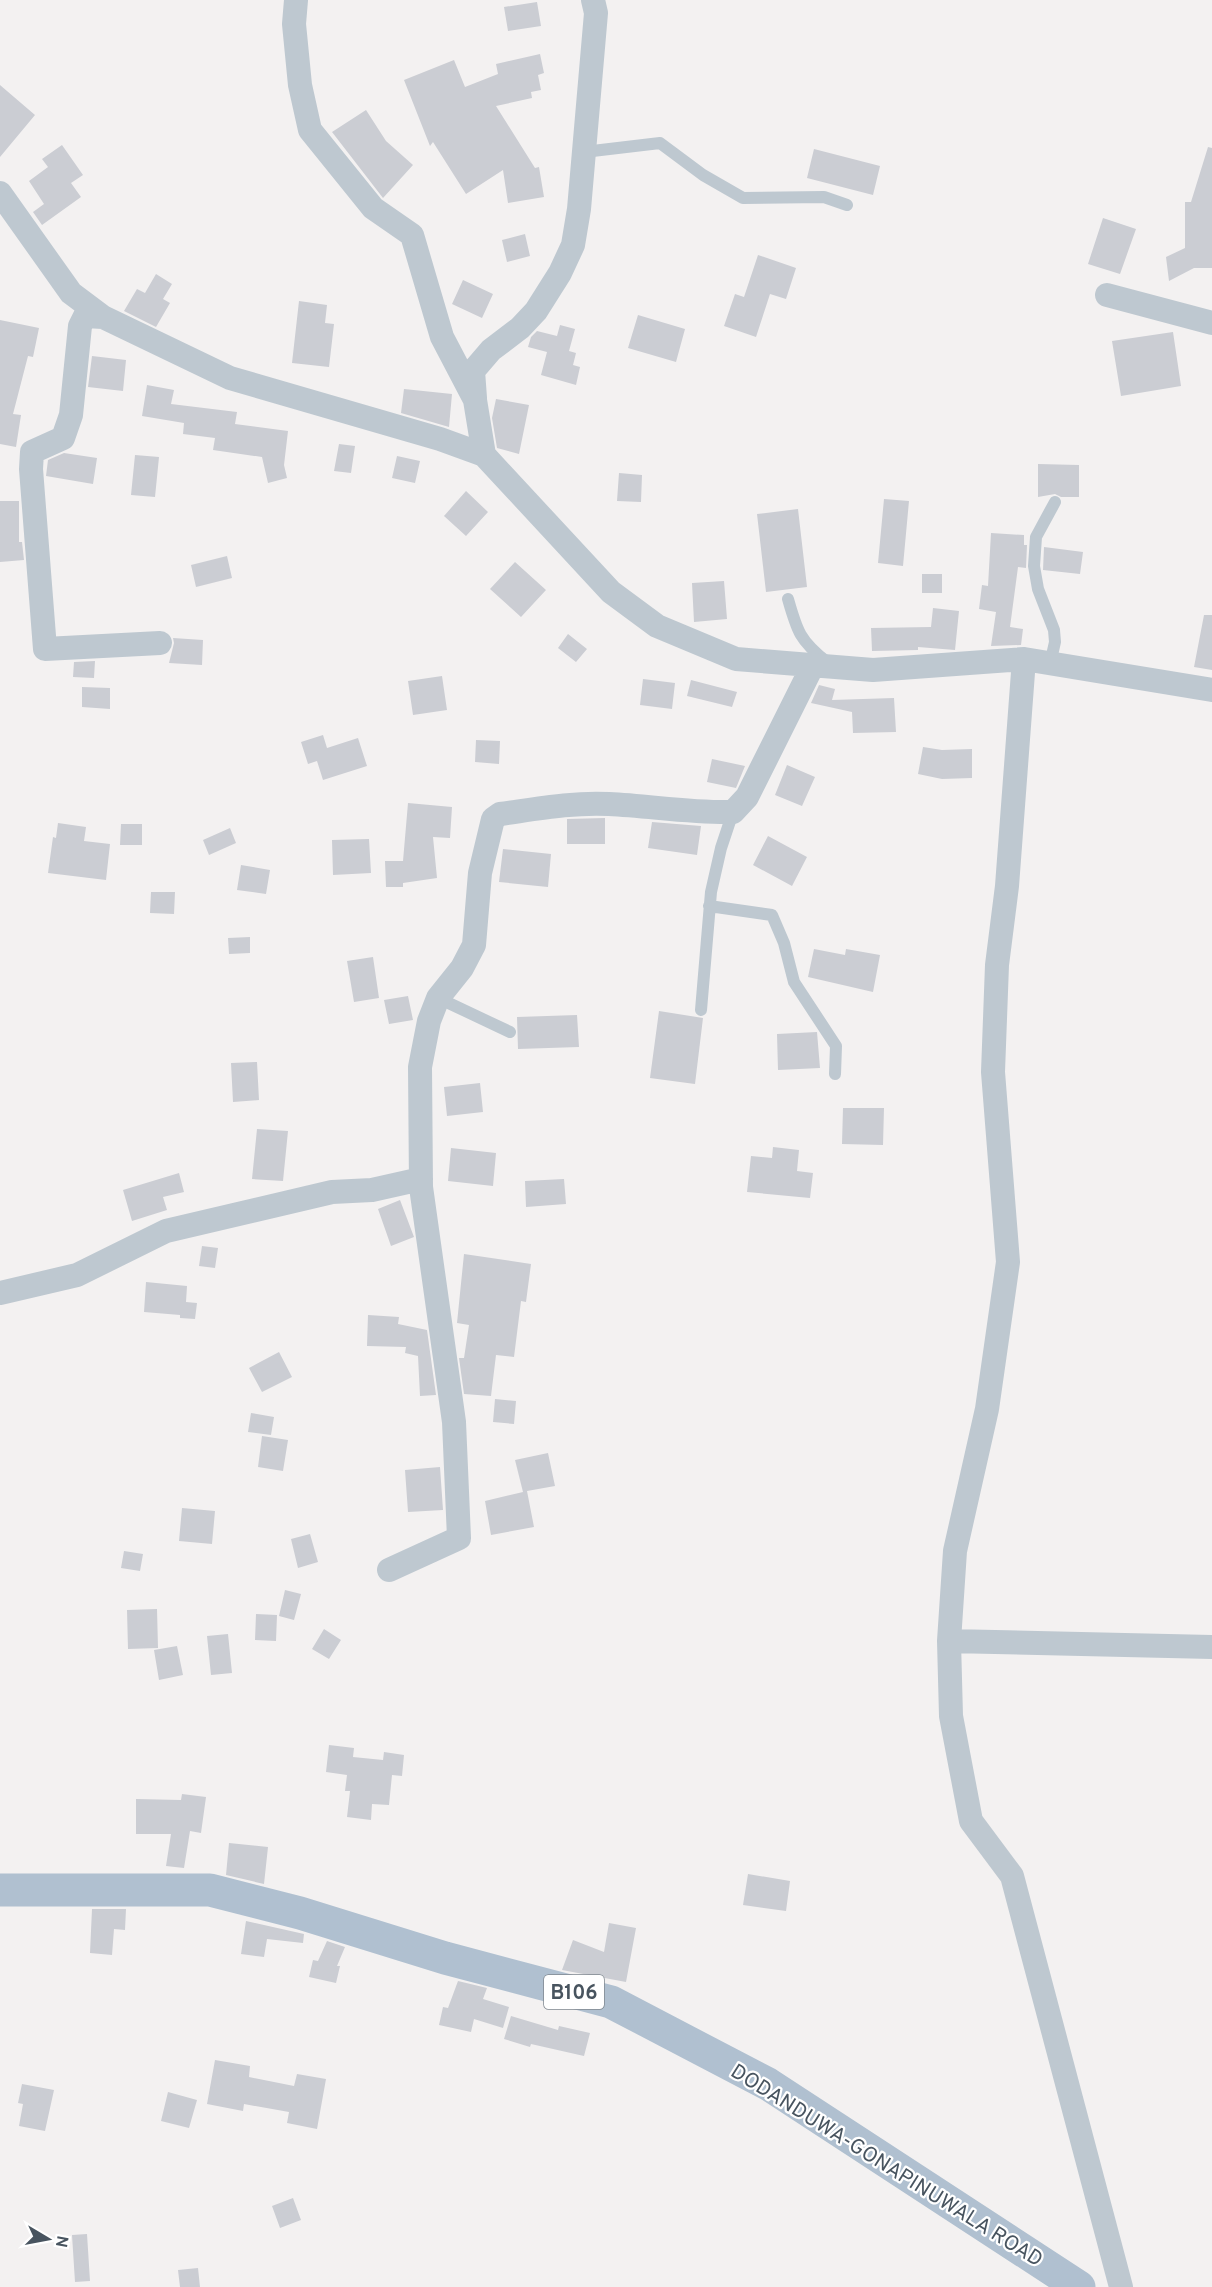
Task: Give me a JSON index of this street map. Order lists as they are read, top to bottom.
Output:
{
  "streets": {
    "main road": ["B106", "DODANDUWA-GONAPINUWALA ROAD"]
  },
  "north": "right"
}
